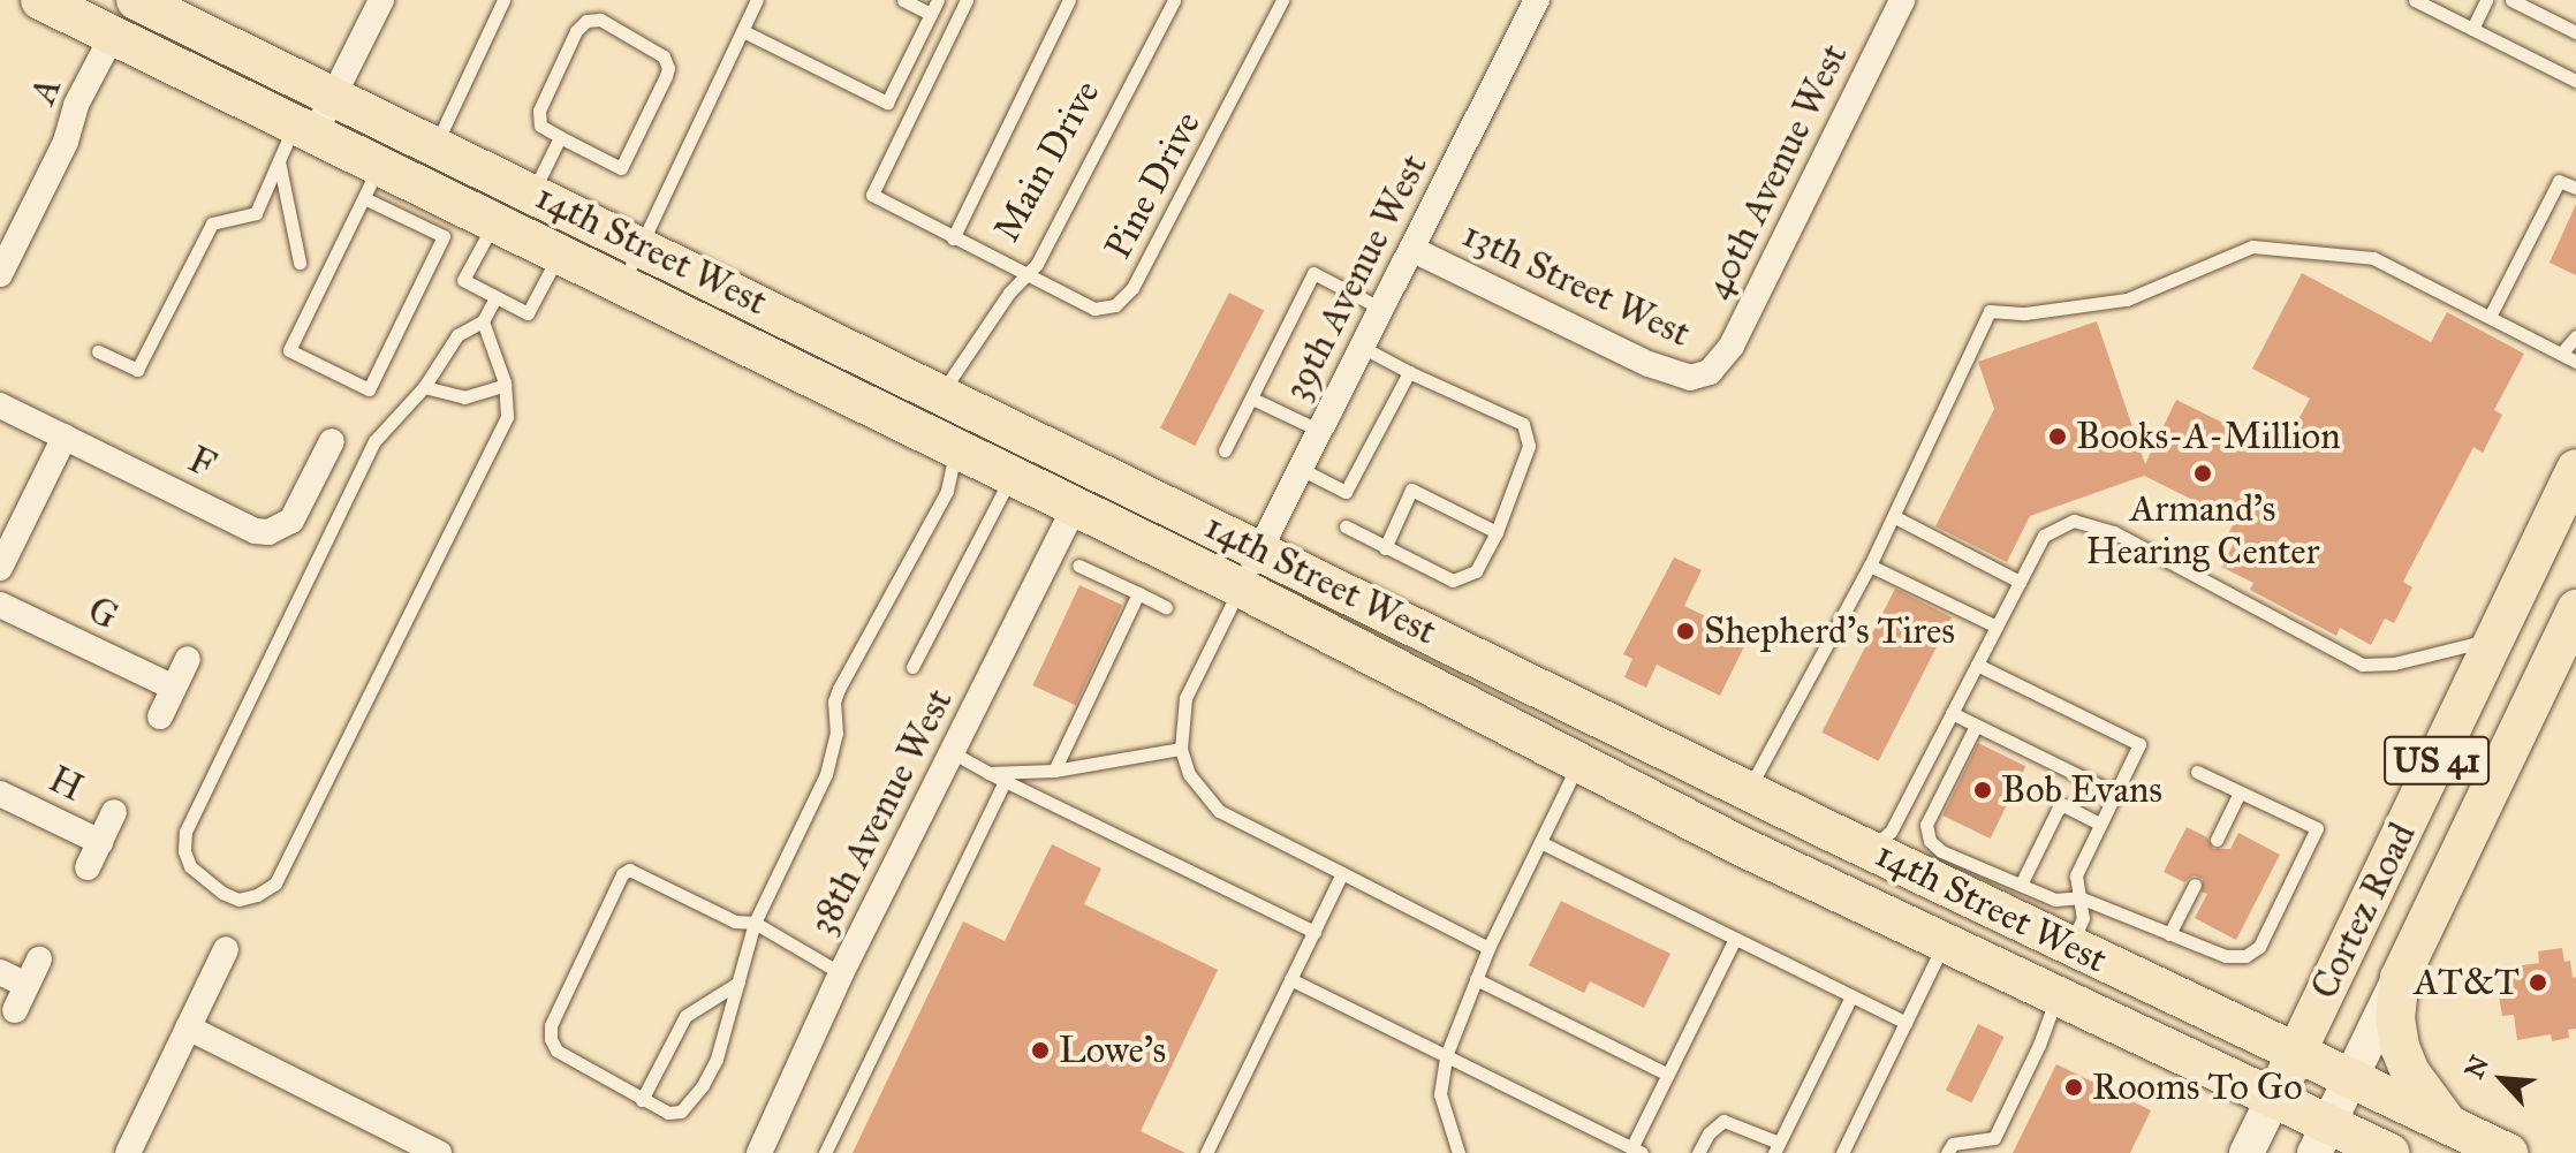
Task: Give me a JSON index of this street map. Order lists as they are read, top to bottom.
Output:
{
  "streets": {
    "main road": ["14th Street West", "US 41", "Cortez Road"],
    "street": [
      "A",
      "40th Avenue West",
      "39th Avenue West",
      "13th Street West",
      "F",
      "G",
      "H",
      "38th Avenue West"
    ],
    "lane": ["Main Drive", "Pine Drive"]
  },
  "crossings": [
    ["A", "14th Street West"],
    ["Main Drive", "Pine Drive"],
    ["Main Drive", "14th Street West"],
    ["40th Avenue West", "13th Street West"],
    ["14th Street West", "39th Avenue West"],
    ["14th Street West", "US 41"],
    ["14th Street West", "38th Avenue West"],
    ["14th Street West", "Cortez Road"],
    ["39th Avenue West", "13th Street West"],
    ["US 41", "Cortez Road"]
  ],
  "places": [
    "Books-A-Million",
    "Armand's Hearing Center",
    "Shepherd's Tires",
    "Bob Evans",
    "AT&T",
    "Lowe's",
    "Rooms To Go"
  ],
  "north": "top left"
}
